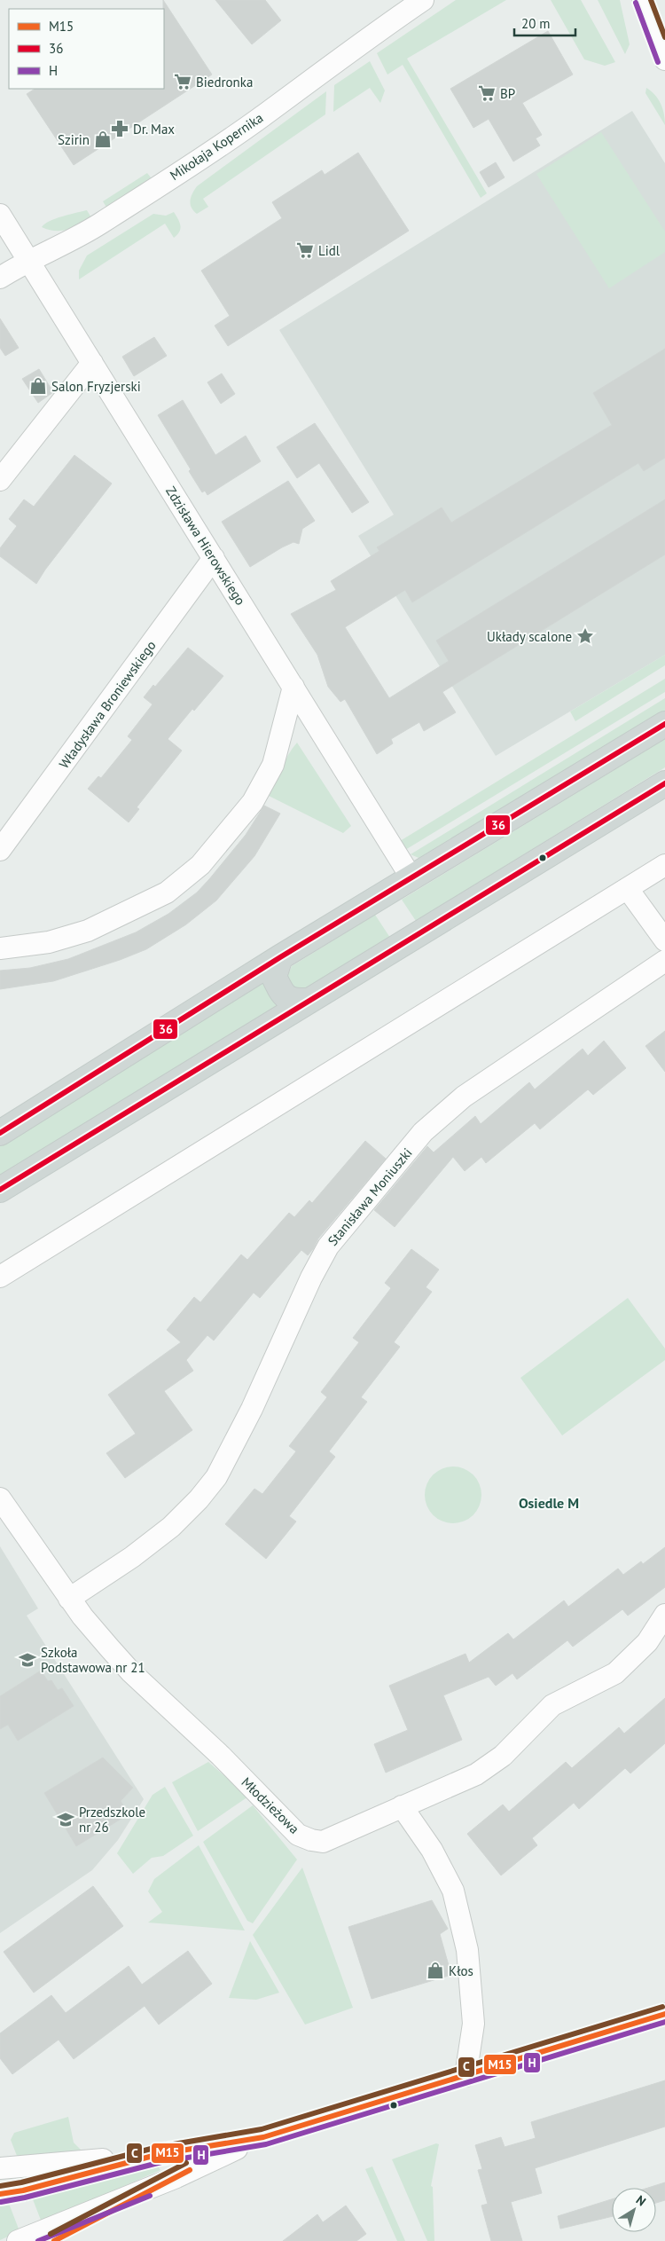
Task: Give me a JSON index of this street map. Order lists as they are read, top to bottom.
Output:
{
  "streets": {
    "street": [
      "Mikołaja Kopernika",
      "Zdzisława Hierowskiego",
      "Władysława Broniewskiego",
      "Stanisława Moniuszki",
      "Młodzieżowa"
    ]
  },
  "crossings": [
    ["Mikołaja Kopernika", "Zdzisława Hierowskiego"],
    ["Zdzisława Hierowskiego", "Władysława Broniewskiego"],
    ["Stanisława Moniuszki", "Młodzieżowa"]
  ],
  "districts": ["Osiedle M"],
  "places": {
    "supermarket": ["Biedronka", "BP", "Lidl"],
    "pharmacy": ["Dr. Max"],
    "shop": ["Szirin", "Salon Fryzjerski", "Kłos"],
    "place": ["Układy scalone"],
    "school or university": ["Szkoła Podstawowa nr 21", "Przedszkole nr 26"]
  },
  "lines": [
    "transit line C",
    "transit line H",
    "transit line 36",
    "transit line M15"
  ],
  "legend": ["M15", "36", "H"],
  "scale_bar": "20 m",
  "north": "top right"
}
